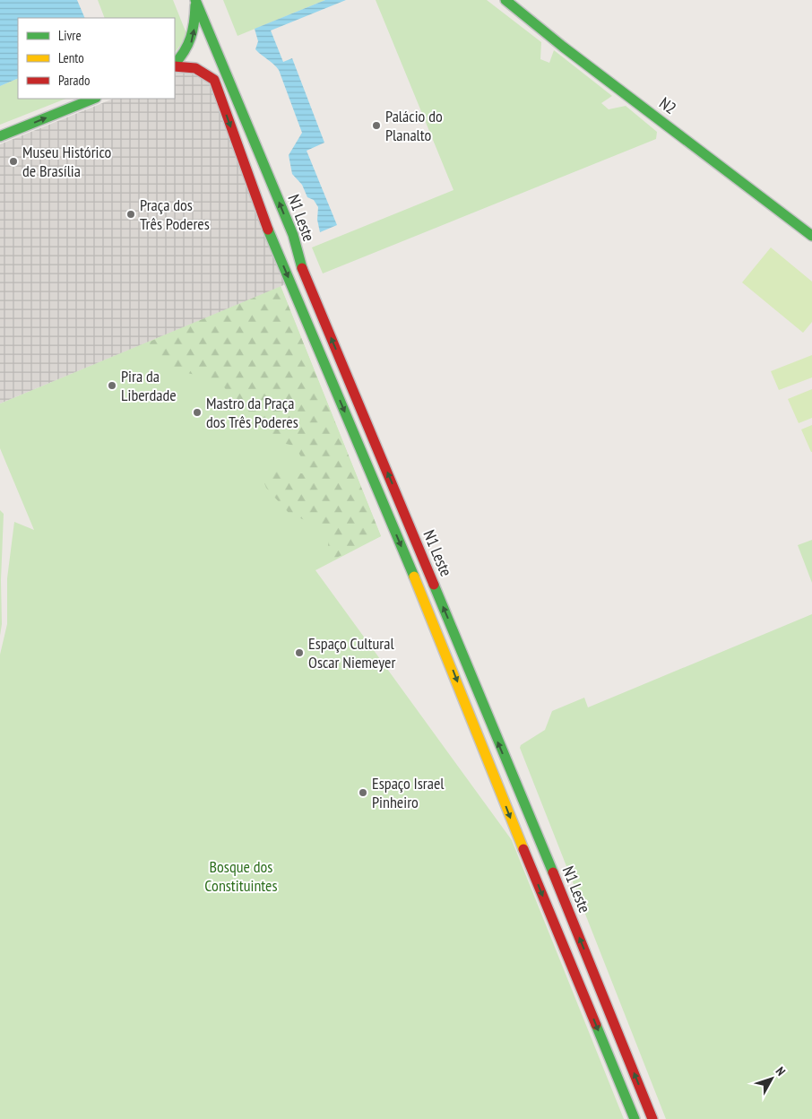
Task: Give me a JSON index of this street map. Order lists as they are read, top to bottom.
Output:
{
  "streets": {
    "main road": ["N2", "N1 Leste"]
  },
  "parks": ["Bosque dos Constituintes"],
  "places": [
    "Palácio do Planalto",
    "Museu Histórico de Brasília",
    "Praça dos Três Poderes",
    "Pira da Liberdade",
    "Mastro da Praça dos Três Poderes",
    "Espaço Cultural Oscar Niemeyer",
    "Espaço Israel Pinheiro"
  ],
  "legend": ["Livre", "Lento", "Parado"],
  "north": "top right"
}
